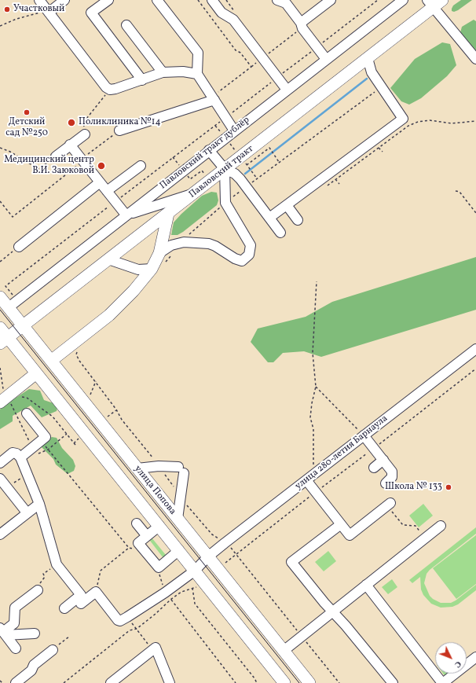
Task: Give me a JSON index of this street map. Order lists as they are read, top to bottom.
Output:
{
  "streets": {
    "main road": ["Павловский тракт", "улица Попова"],
    "street": ["Павловский тракт дублёр", "улица 280-летия Барнаула"]
  },
  "crossings": [
    ["Павловский тракт дублёр", "улица Попова"],
    ["Павловский тракт", "улица Попова"],
    ["улица 280-летия Барнаула", "улица Попова"]
  ],
  "places": [
    "Участковый",
    "Детский сад №250",
    "Поликлиника №14",
    "Медицинский центр В.И. Заюковой",
    "Школа № 133"
  ],
  "north": "bottom right"
}
